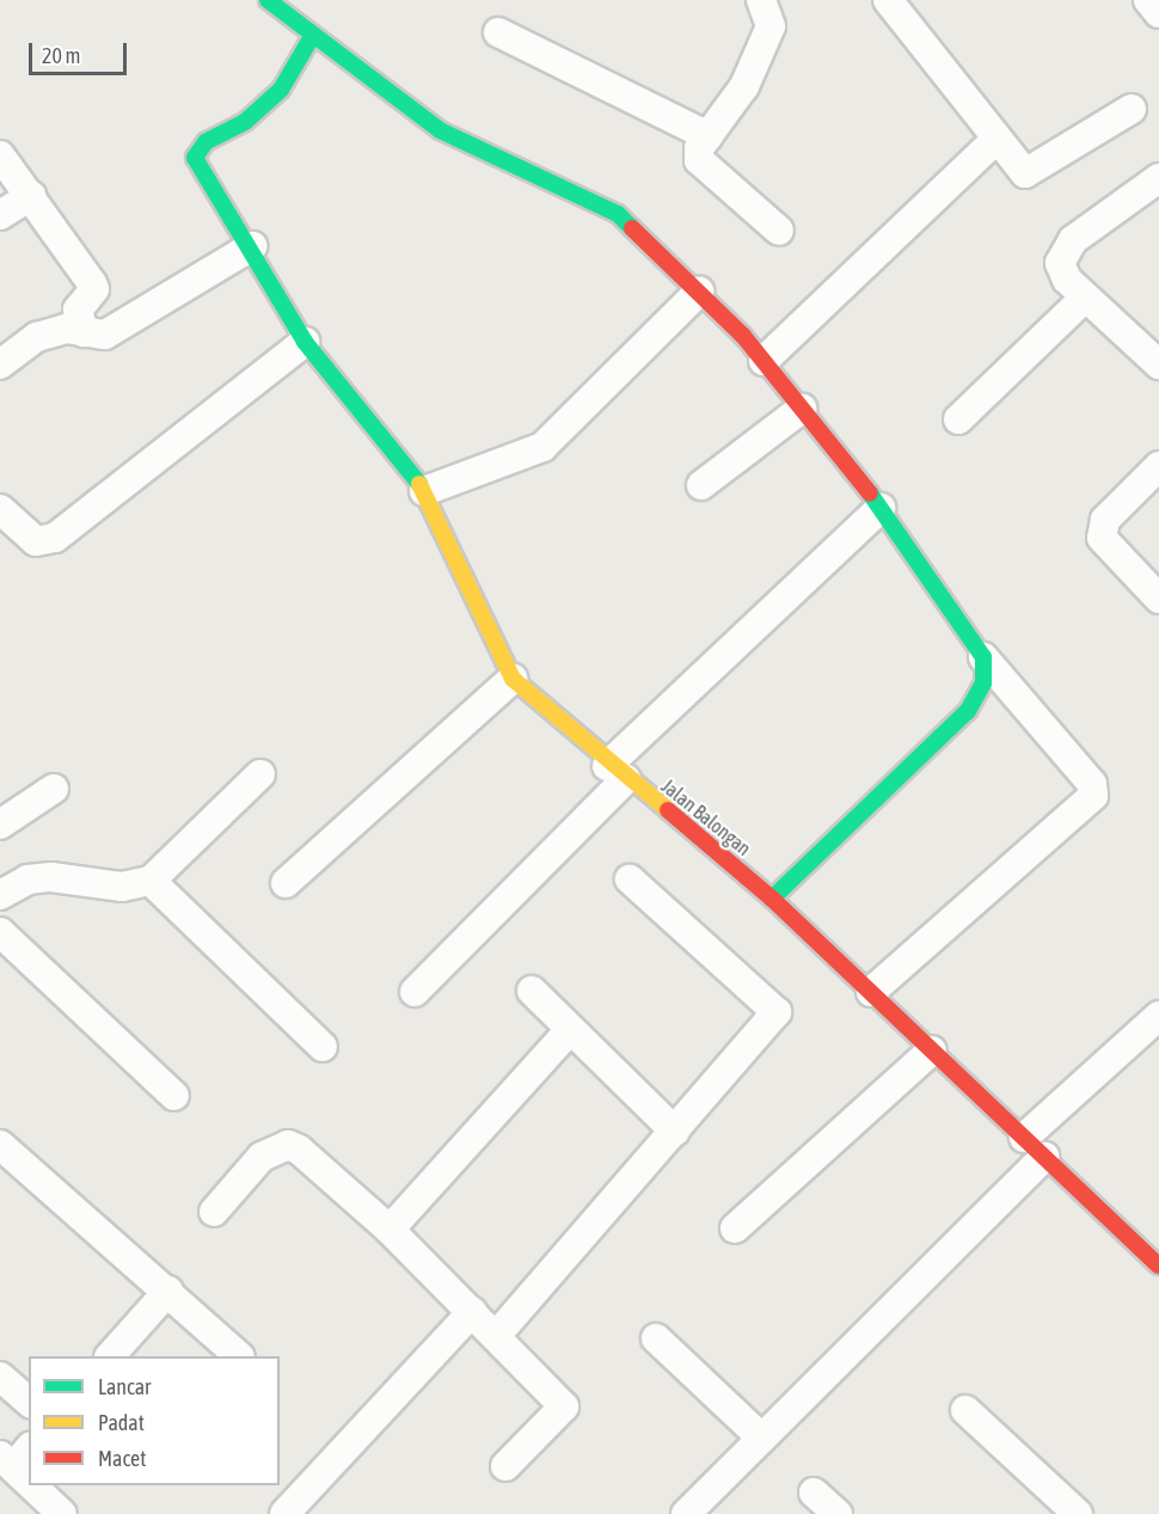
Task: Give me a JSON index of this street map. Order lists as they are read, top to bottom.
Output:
{
  "streets": {
    "street": ["Jalan Balongan"]
  },
  "legend": ["Lancar", "Padat", "Macet"],
  "scale_bar": "20 m"
}
